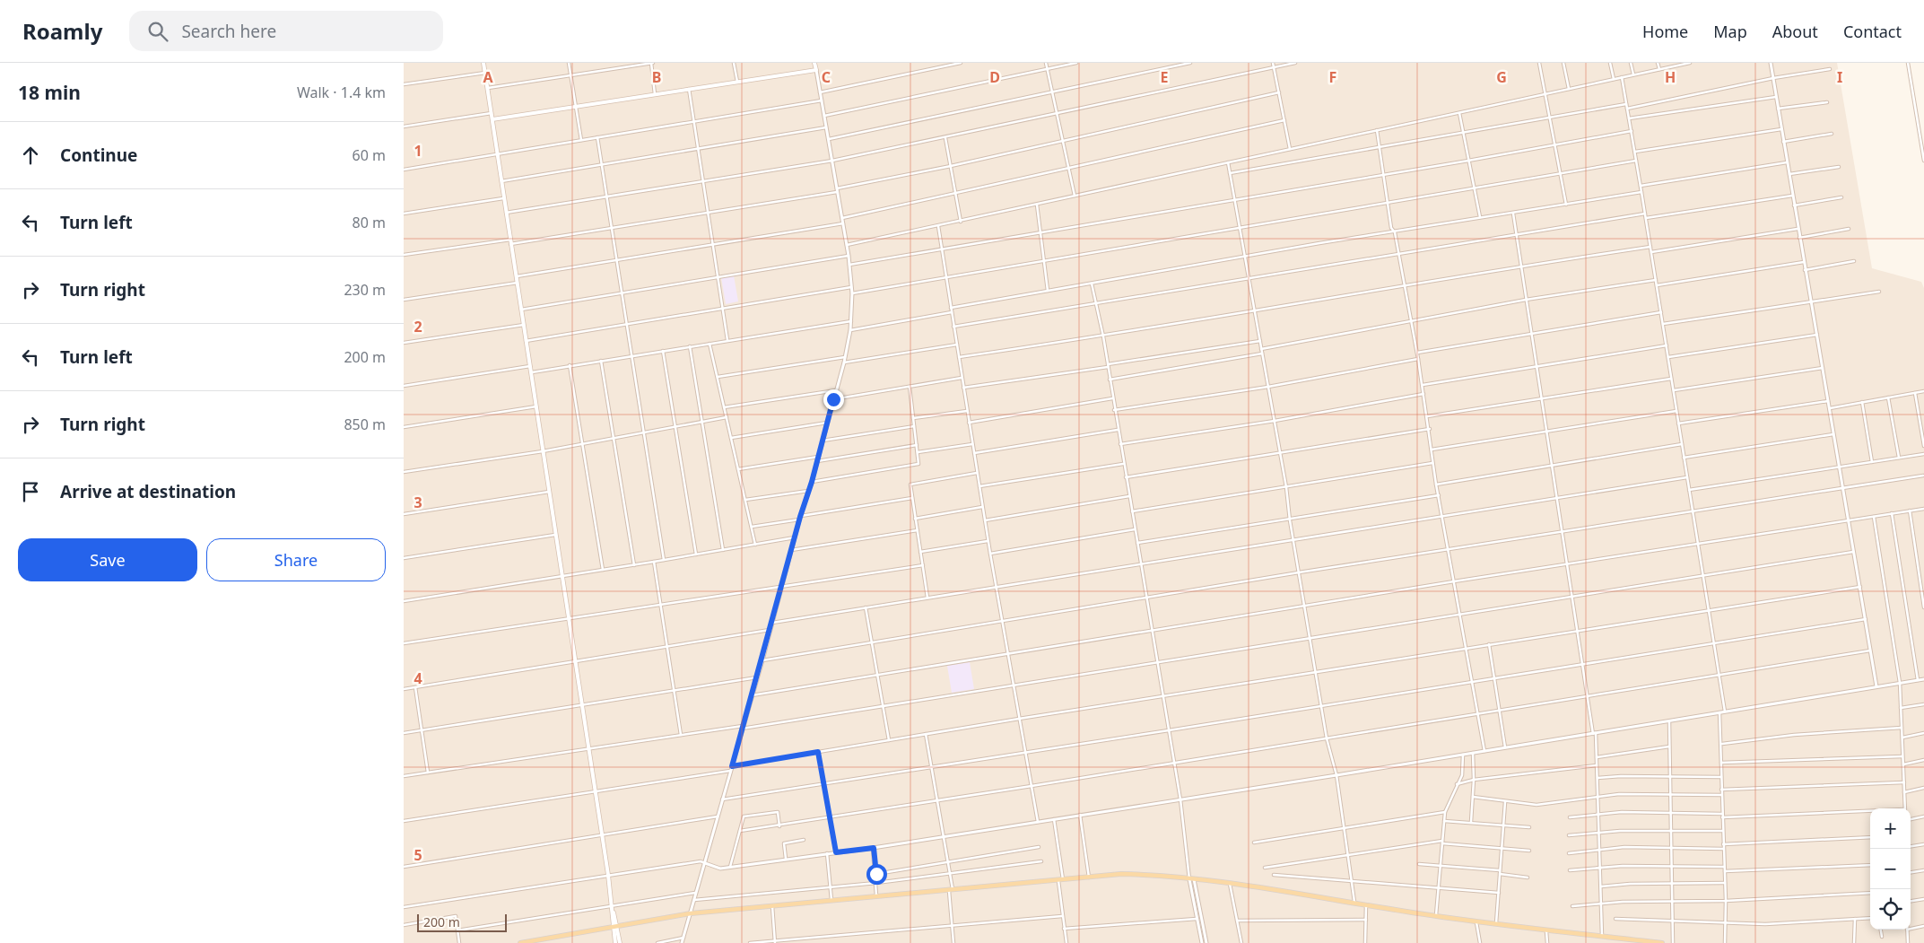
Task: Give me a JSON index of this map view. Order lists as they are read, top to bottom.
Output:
{
  "scale_bar": "200 m",
  "page": {
    "header": "Roamly",
    "search": "Search here",
    "nav": [
      "Home",
      "Map",
      "About",
      "Contact"
    ],
    "heading": ["18 min", "Walk · 1.4 km"],
    "list": [
      ["Continue", "60 m"],
      ["Turn left", "80 m"],
      ["Turn right", "230 m"],
      ["Turn left", "200 m"],
      ["Turn right", "850 m"],
      "Arrive at destination"
    ],
    "buttons": ["Save", "Share"],
    "map_buttons": ["+", "−"],
    "scale": "200 m"
  },
  "grid": {
    "columns": [
      "A",
      "B",
      "C",
      "D",
      "E",
      "F",
      "G",
      "H",
      "I"
    ],
    "rows": [
      "1",
      "2",
      "3",
      "4",
      "5"
    ]
  }
}
